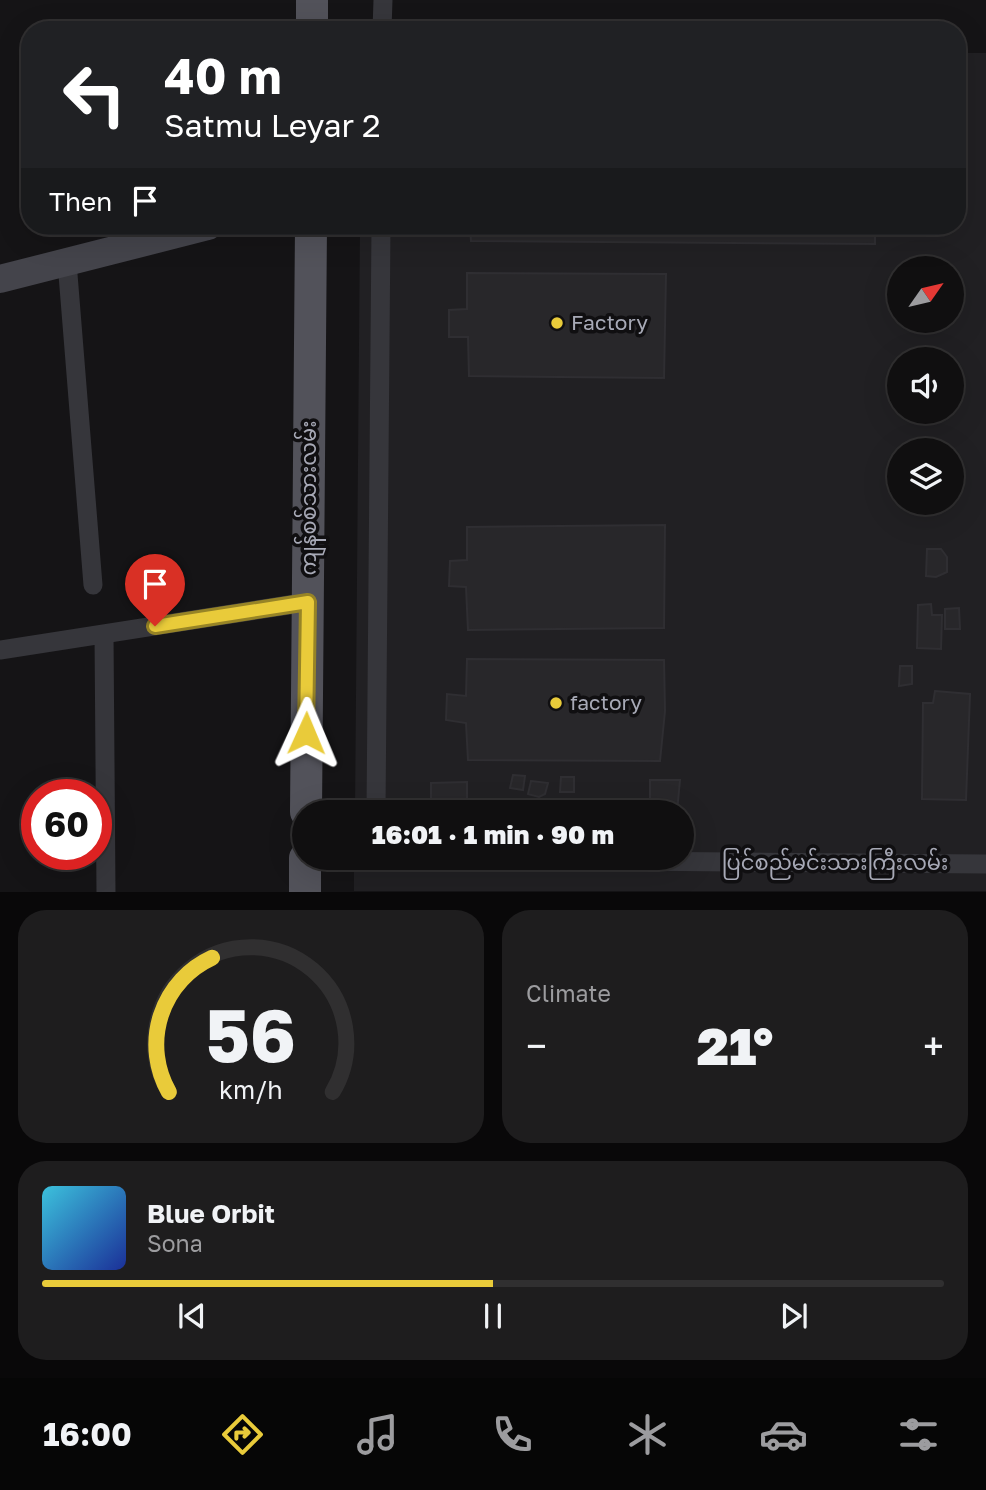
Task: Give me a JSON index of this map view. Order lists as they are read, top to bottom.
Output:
{
  "streets": {
    "main road": ["ကျန်စစ်သားလမ်း"],
    "street": ["ပြင်စည်မင်းသားကြီးလမ်း"]
  },
  "places": ["Factory", "factory"],
  "north": "top right",
  "page": {
    "turn": ["40 m", "Satmu Leyar 2"],
    "then": "Then",
    "limit": "60",
    "trip": "16:01 · 1 min · 90 m",
    "tile": "Climate",
    "heat": ["−", "21°", "+"],
    "song": ["Blue Orbit", "Sona"],
    "tabs": "16:00",
    "gauge": ["56", "km/h"]
  }
}
